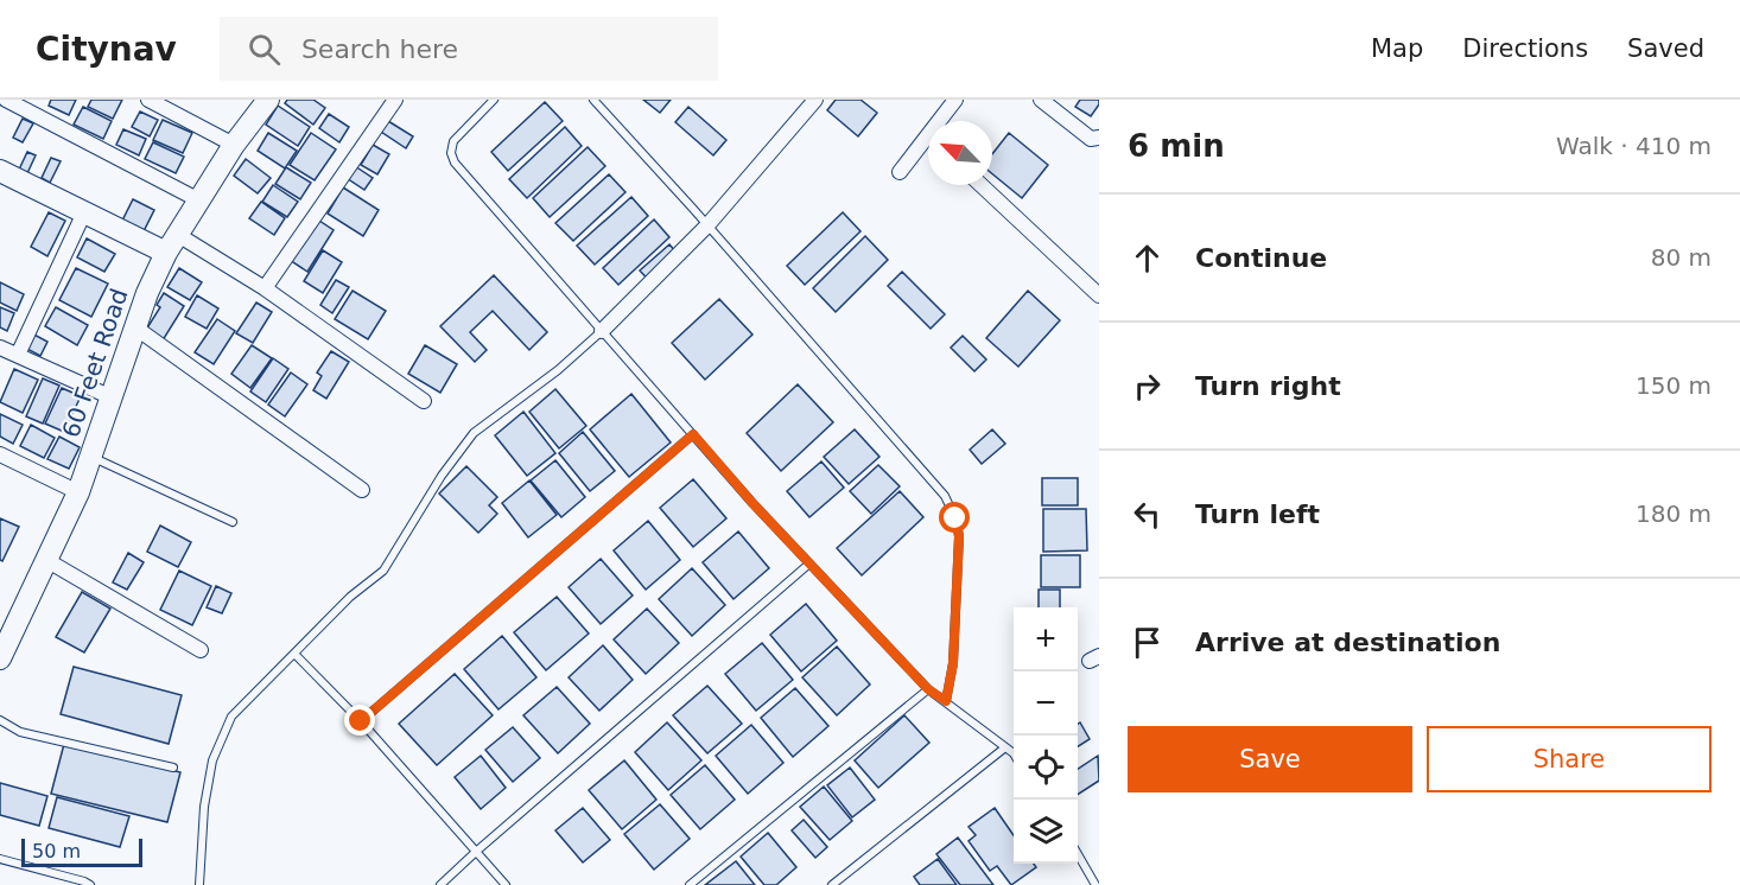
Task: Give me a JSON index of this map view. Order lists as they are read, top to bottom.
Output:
{
  "streets": {
    "street": ["60 Feet Road"]
  },
  "scale_bar": "50 m",
  "north": "top left",
  "page": {
    "header": "Citynav",
    "search": "Search here",
    "nav": ["Map", "Directions", "Saved"],
    "heading": ["6 min", "Walk · 410 m"],
    "list": [
      ["Continue", "80 m"],
      ["Turn right", "150 m"],
      ["Turn left", "180 m"],
      "Arrive at destination"
    ],
    "map_buttons": ["+", "−"],
    "buttons": ["Save", "Share"],
    "scale": "50 m"
  }
}
